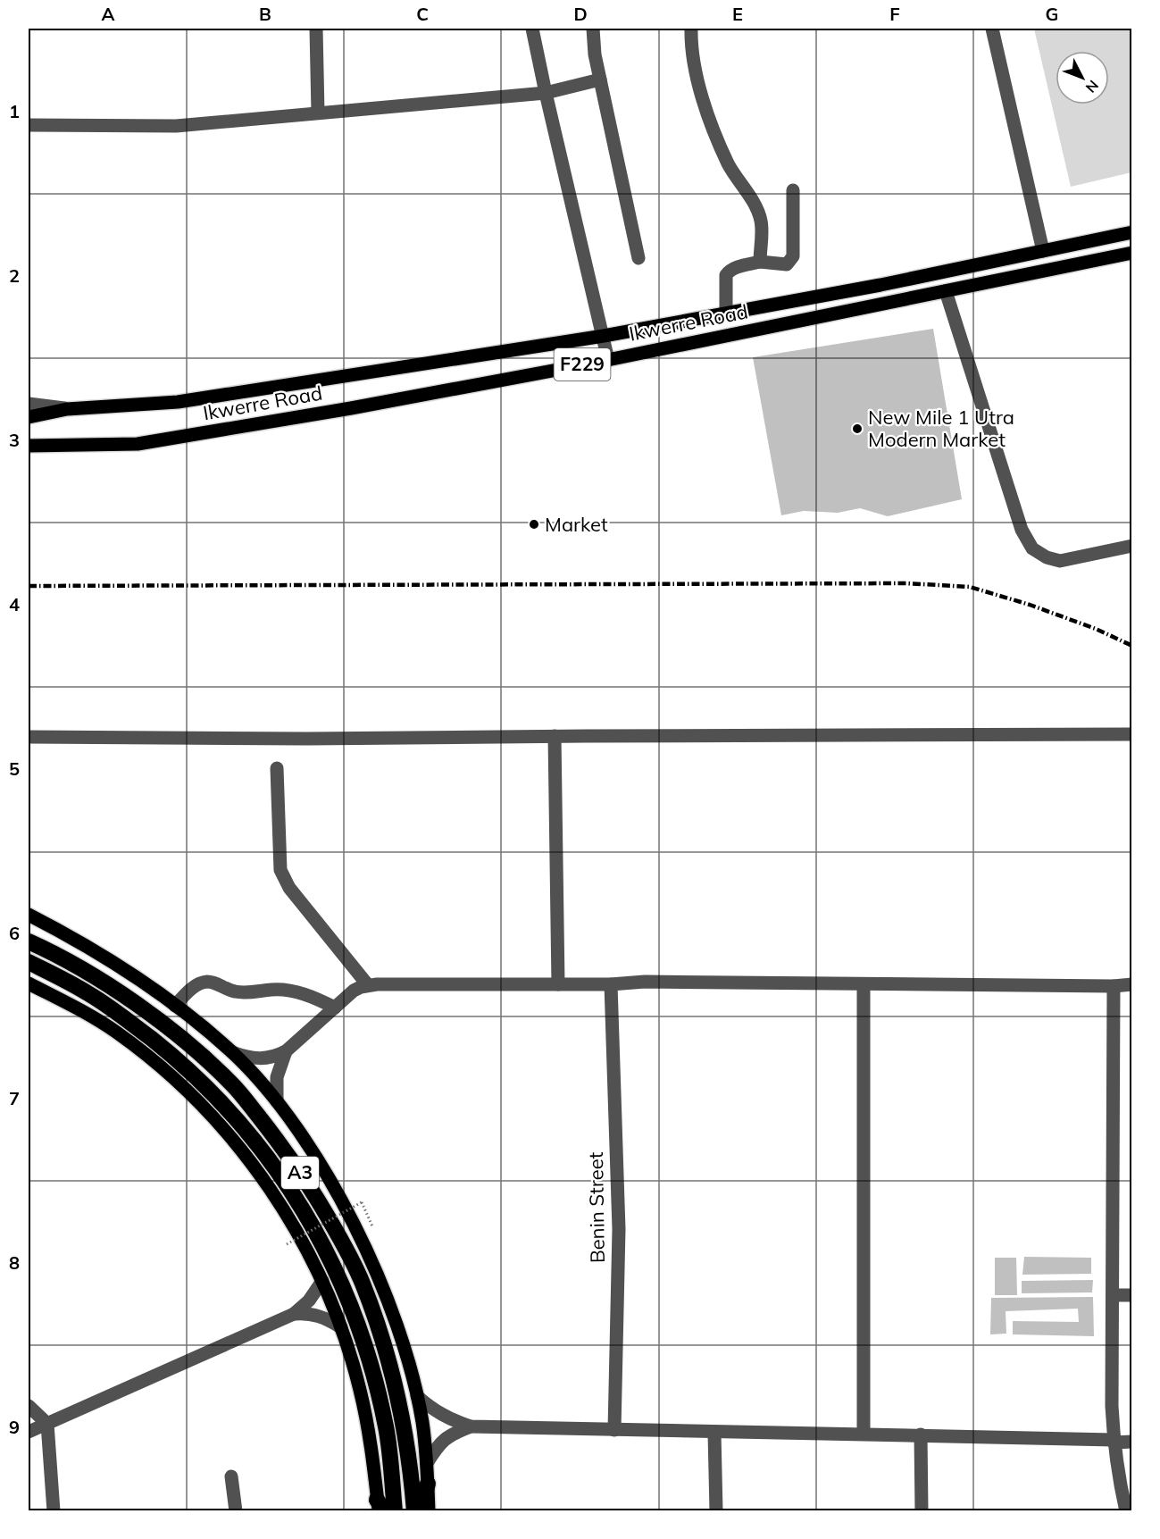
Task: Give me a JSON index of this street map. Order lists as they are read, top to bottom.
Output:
{
  "streets": {
    "highway": ["A3"],
    "main road": ["Ikwerre Road", "F229"],
    "street": ["Benin Street"]
  },
  "crossings": [
    ["Ikwerre Road", "F229"]
  ],
  "places": ["New Mile 1 Utra Modern Market", "Market"],
  "north": "bottom right",
  "grid": {
    "columns": [
      "A",
      "B",
      "C",
      "D",
      "E",
      "F",
      "G"
    ],
    "rows": [
      "1",
      "2",
      "3",
      "4",
      "5",
      "6",
      "7",
      "8",
      "9"
    ]
  }
}
